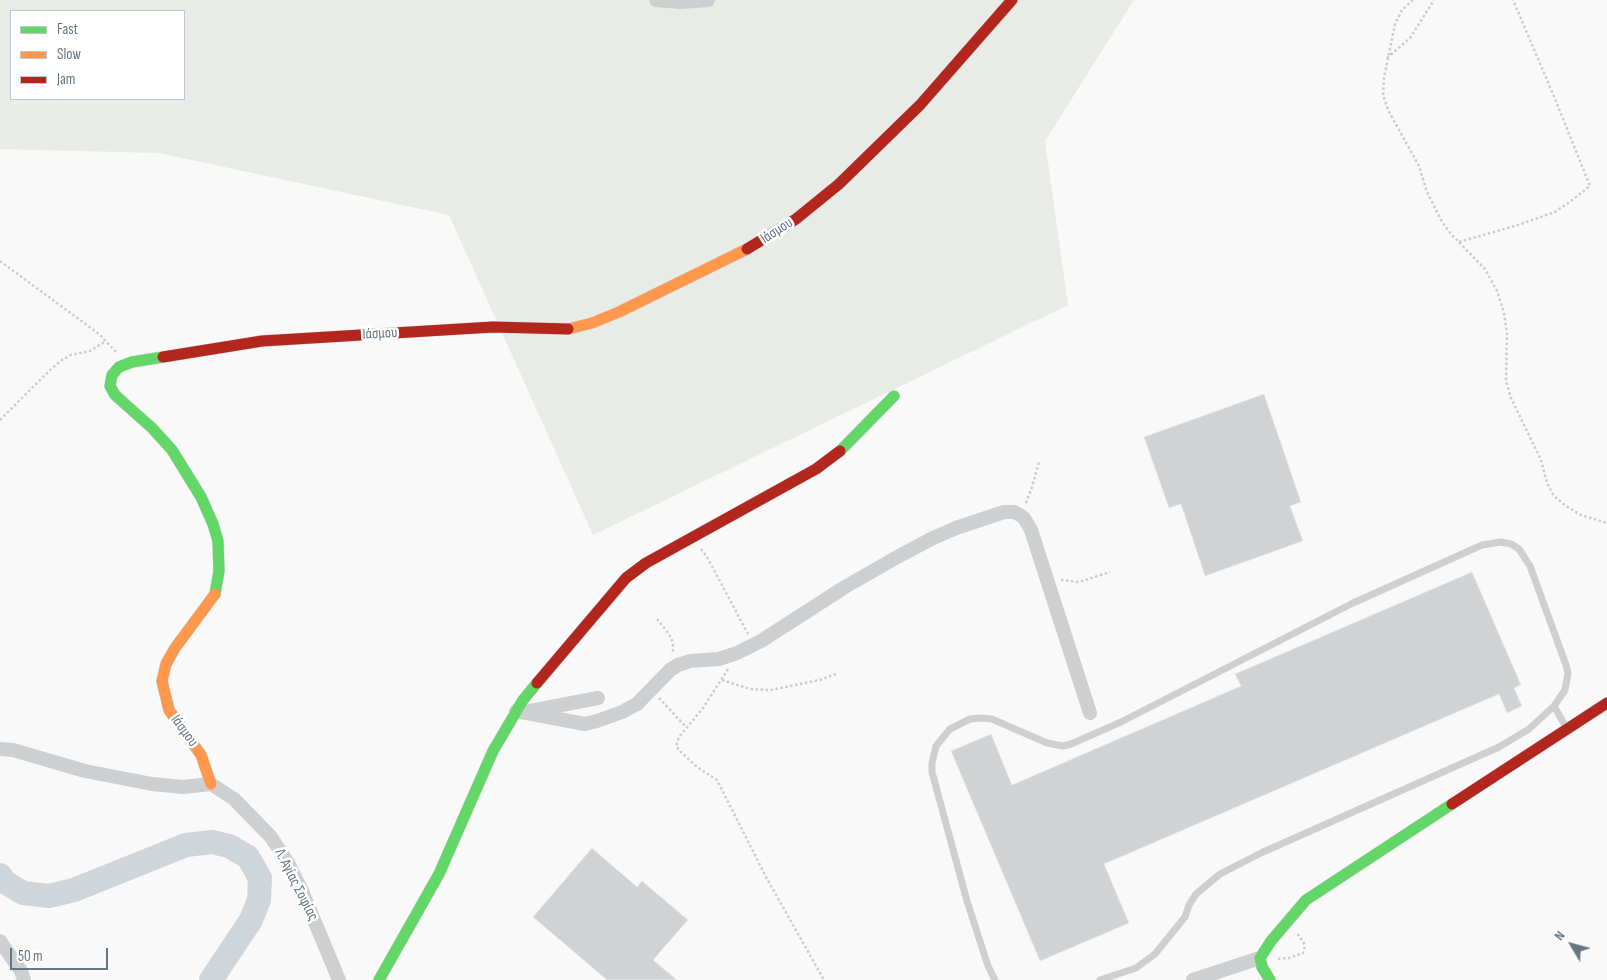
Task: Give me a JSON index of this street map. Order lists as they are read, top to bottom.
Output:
{
  "streets": {
    "street": ["Ιάσμου", "Λ. Αγίας Σοφίας"]
  },
  "crossings": [
    ["Ιάσμου", "Λ. Αγίας Σοφίας"]
  ],
  "legend": ["Fast", "Slow", "Jam"],
  "scale_bar": "50 m",
  "north": "top left"
}
